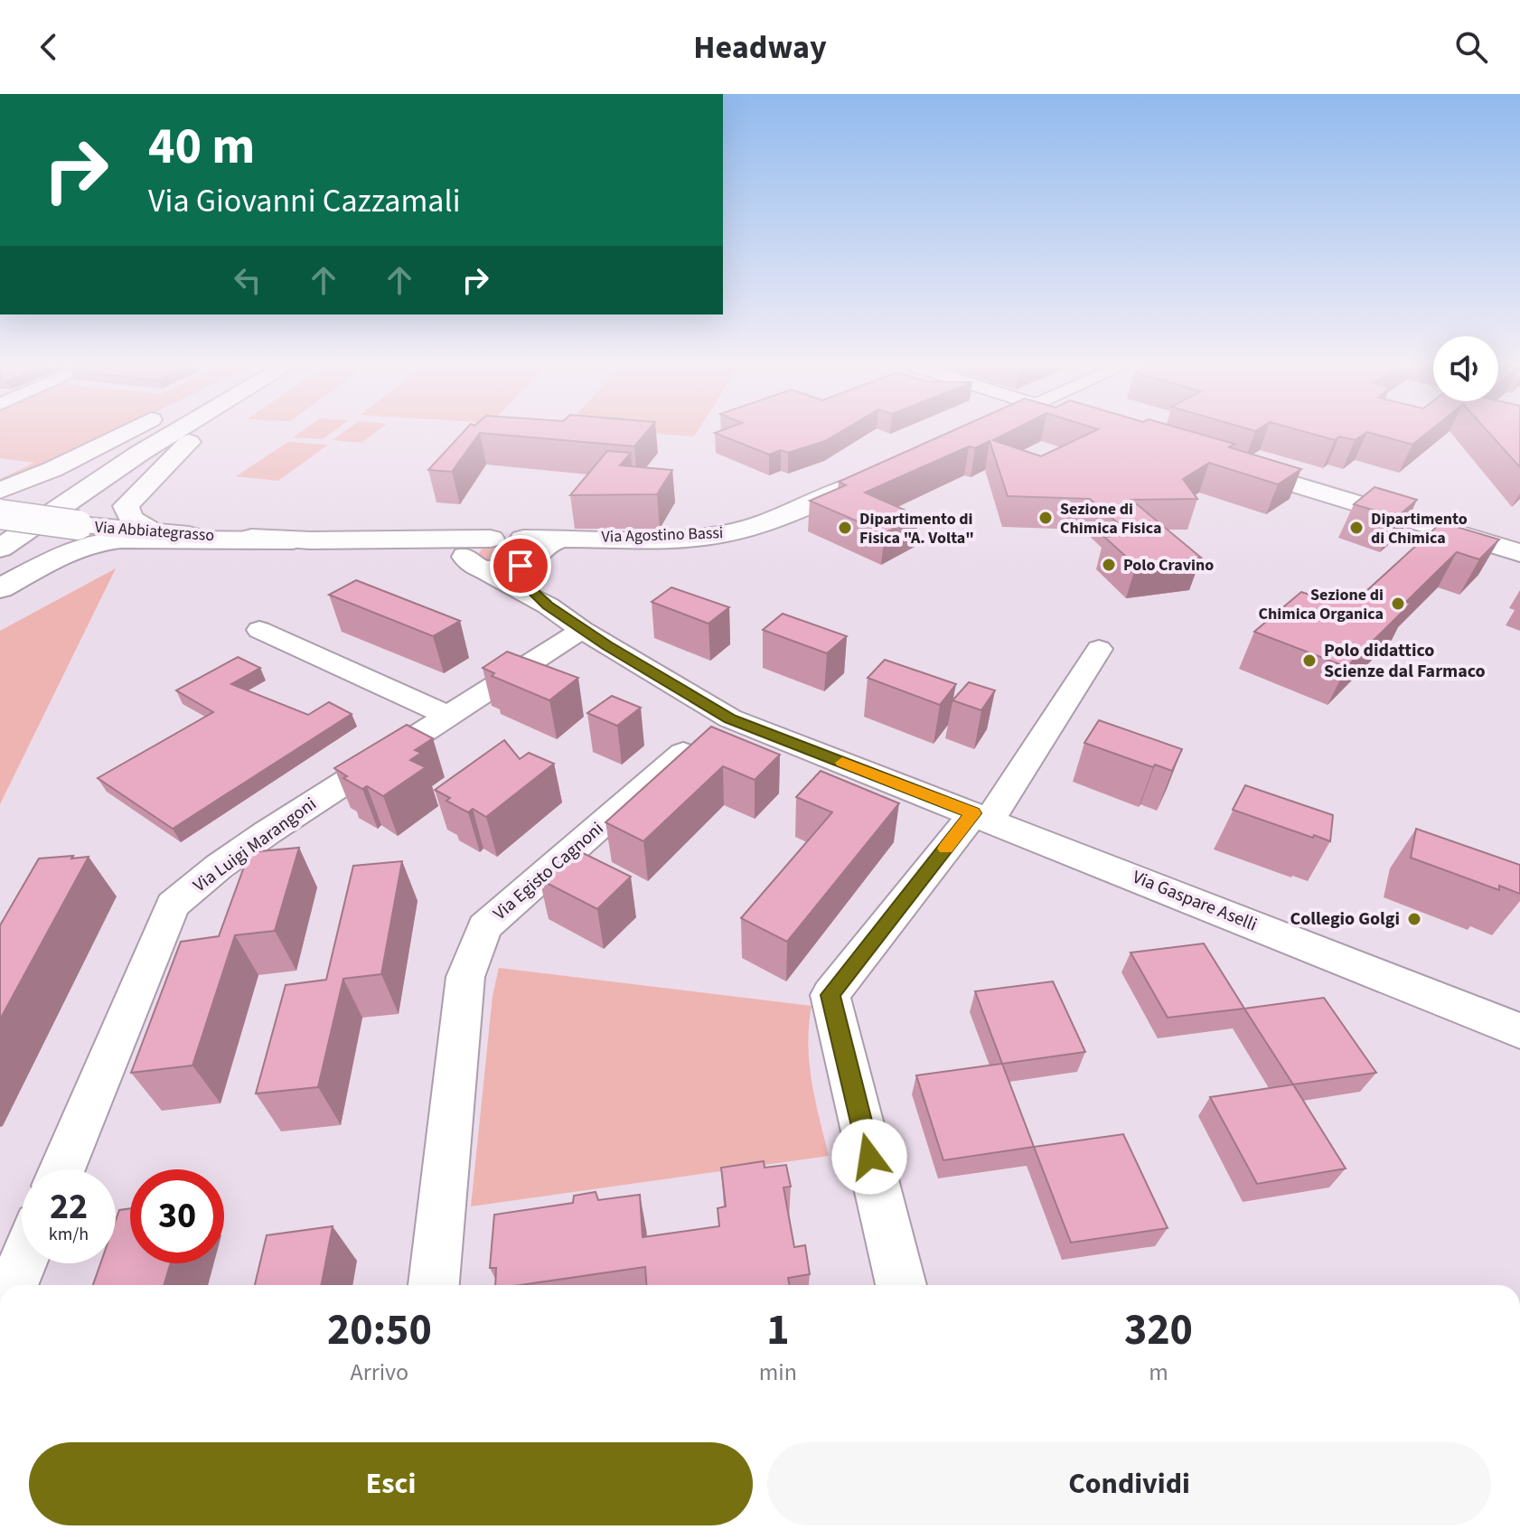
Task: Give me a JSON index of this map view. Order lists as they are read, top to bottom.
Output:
{
  "streets": {
    "main road": ["Via Abbiategrasso", "Via Agostino Bassi"],
    "street": ["Via Luigi Marangoni", "Via Egisto Cagnoni", "Via Gaspare Aselli"]
  },
  "crossings": [
    ["Via Abbiategrasso", "Via Agostino Bassi"],
    ["Via Abbiategrasso", "Via Gaspare Aselli"],
    ["Via Agostino Bassi", "Via Gaspare Aselli"],
    ["Via Luigi Marangoni", "Via Gaspare Aselli"],
    ["Via Egisto Cagnoni", "Via Gaspare Aselli"]
  ],
  "places": [
    "Sezione di Chimica Fisica",
    "Dipartimento di Fisica \"A. Volta\"",
    "Dipartimento di Chimica",
    "Polo Cravino",
    "Sezione di Chimica Organica",
    "Polo didattico Scienze dal Farmaco",
    "Collegio Golgi"
  ],
  "page": {
    "header": "Headway",
    "turn": ["40 m", "Via Giovanni Cazzamali"],
    "speed": "22 km/h",
    "limit": "30",
    "eta": [
      "20:50",
      "Arrivo",
      "1",
      "min",
      "320",
      "m"
    ],
    "buttons": ["Esci", "Condividi"]
  }
}
